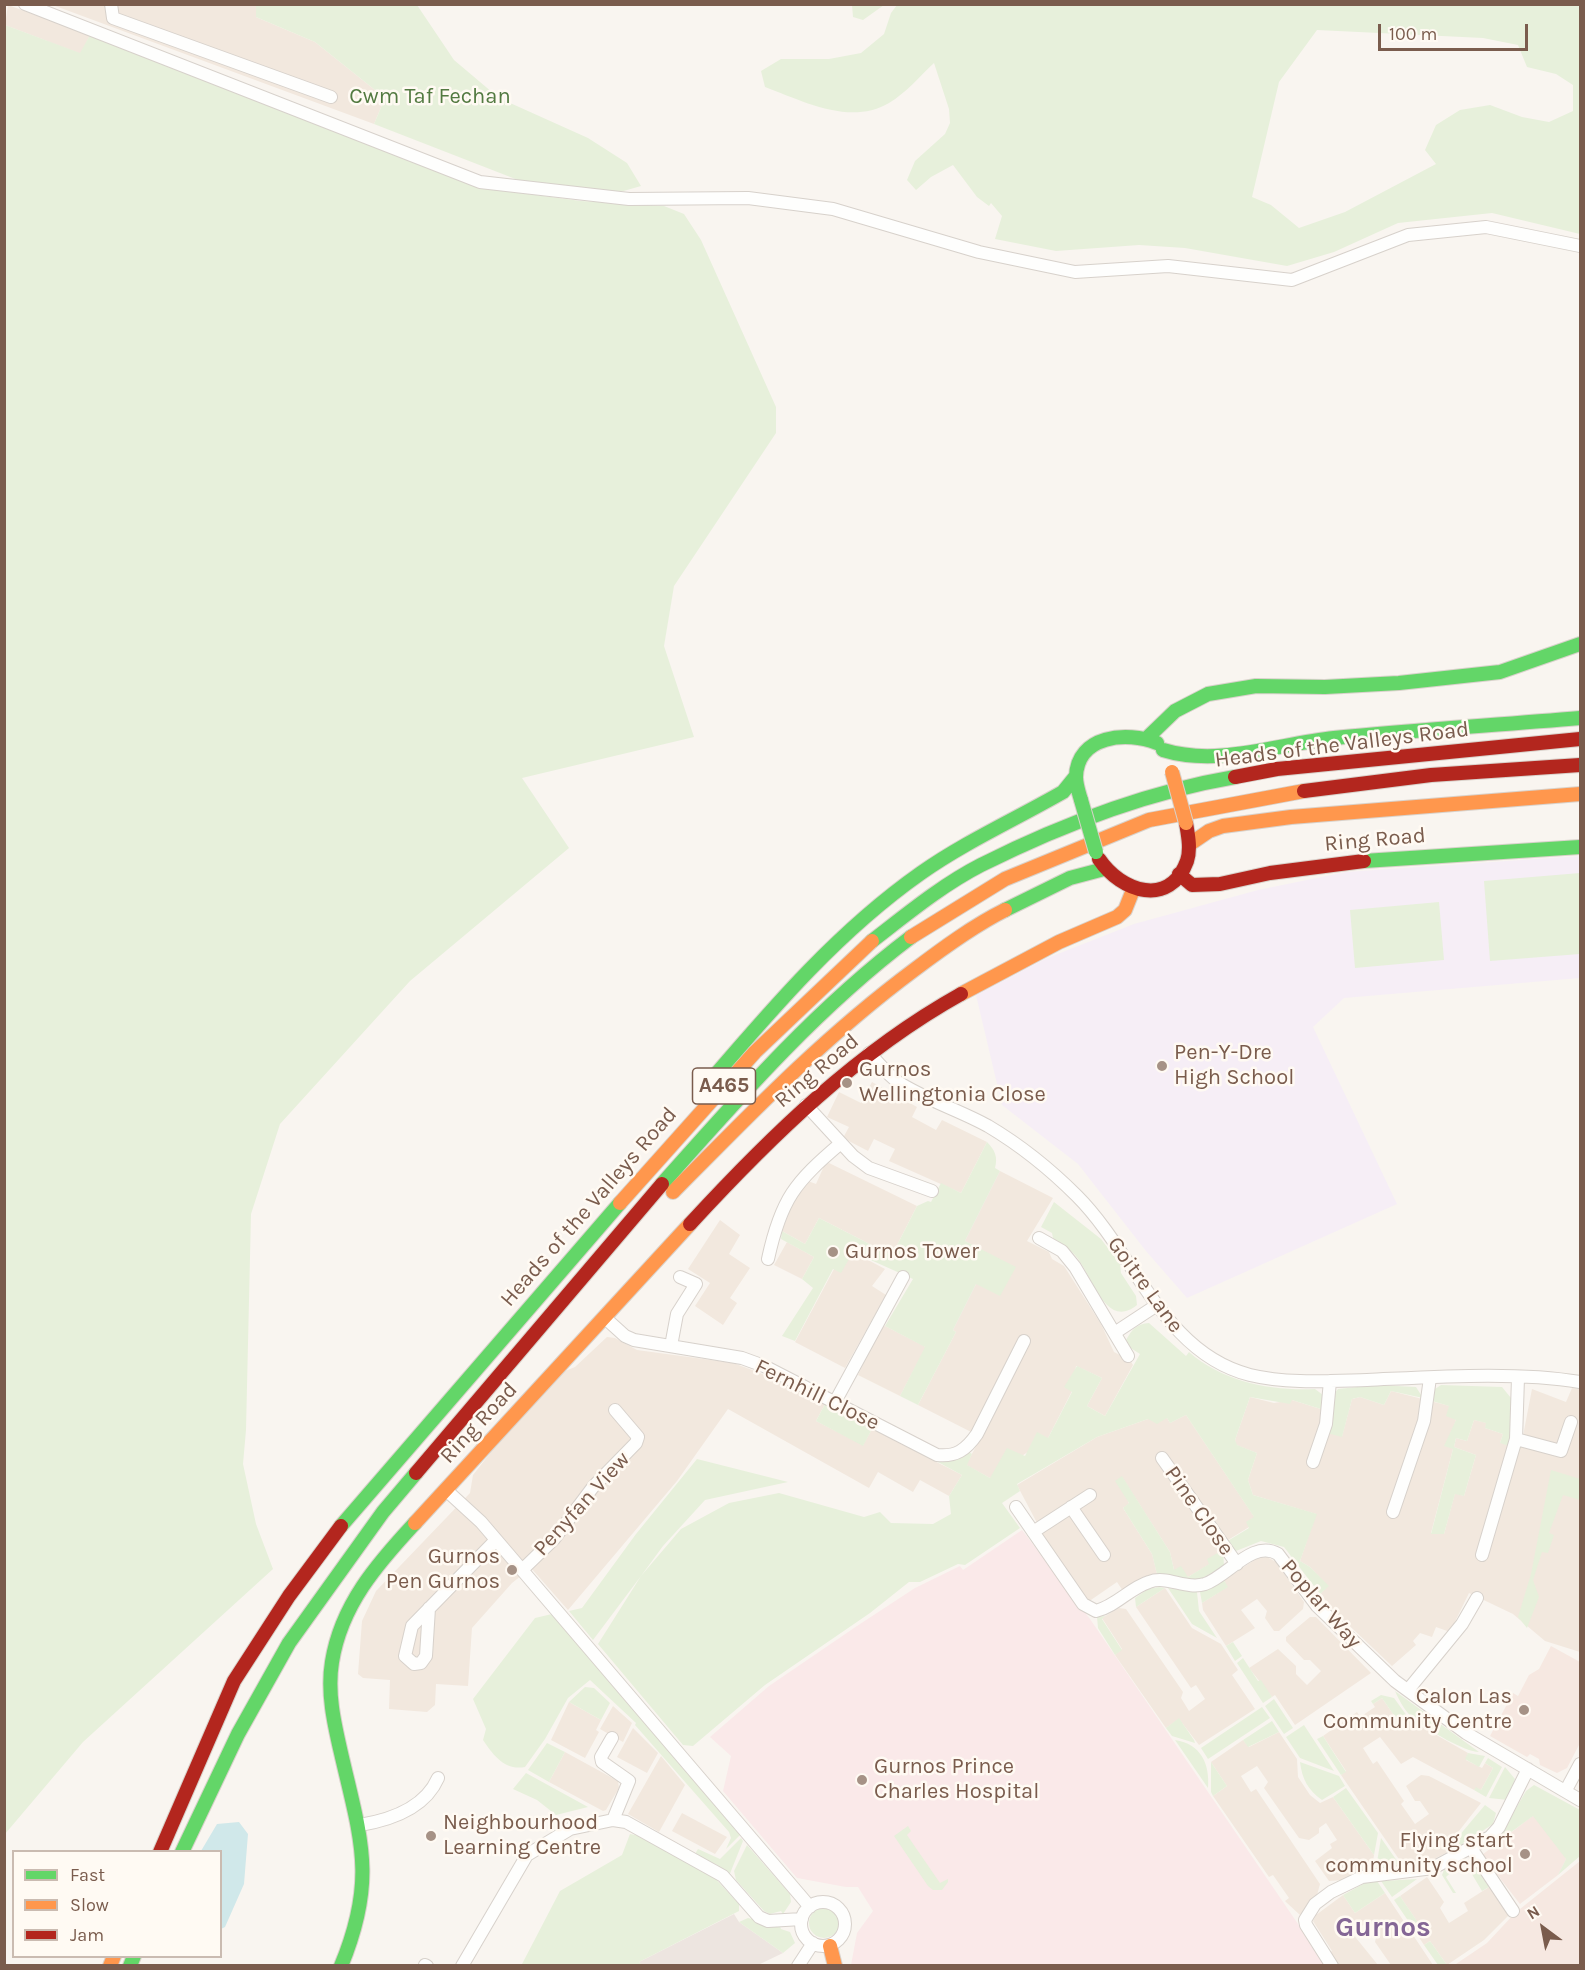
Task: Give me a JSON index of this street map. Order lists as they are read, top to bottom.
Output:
{
  "streets": {
    "main road": ["Heads of the Valleys Road", "Ring Road", "A465"],
    "street": [
      "Goitre Lane",
      "Fernhill Close",
      "Penyfan View",
      "Pine Close",
      "Poplar Way"
    ]
  },
  "crossings": [
    ["Ring Road", "Goitre Lane"],
    ["Ring Road", "Fernhill Close"],
    ["Pine Close", "Poplar Way"]
  ],
  "districts": ["Gurnos"],
  "parks": ["Cwm Taf Fechan"],
  "places": [
    "Pen-Y-Dre High School",
    "Gurnos Wellingtonia Close",
    "Gurnos Tower",
    "Gurnos Pen Gurnos",
    "Calon Las Community Centre",
    "Gurnos Prince Charles Hospital",
    "Neighbourhood Learning Centre",
    "Flying start community school"
  ],
  "legend": ["Fast", "Slow", "Jam"],
  "scale_bar": "100 m",
  "north": "top left"
}
